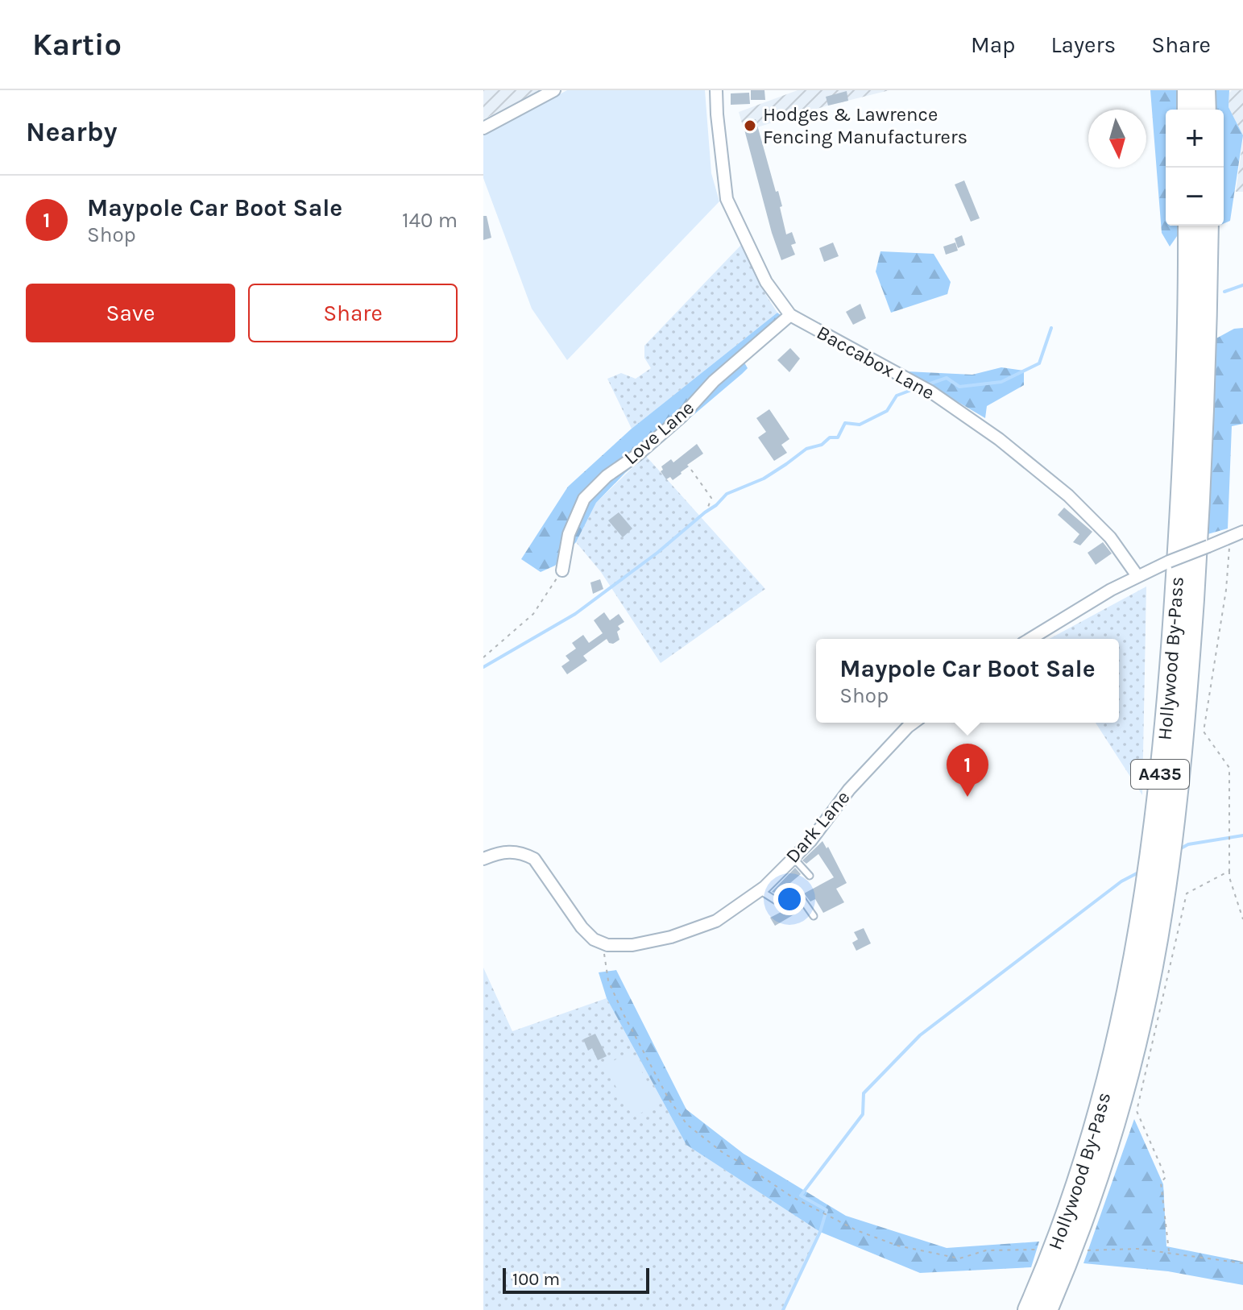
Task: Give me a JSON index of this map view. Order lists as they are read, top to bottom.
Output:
{
  "streets": {
    "highway": ["Hollywood By-Pass", "A435"],
    "street": ["Baccabox Lane", "Love Lane", "Dark Lane"]
  },
  "crossings": [
    ["Baccabox Lane", "Love Lane"]
  ],
  "places": ["Hodges & Lawrence Fencing Manufacturers"],
  "scale_bar": "100 m",
  "north": "bottom",
  "page": {
    "header": "Kartio",
    "nav": ["Map", "Layers", "Share"],
    "heading": "Nearby",
    "map_buttons": ["+", "−"],
    "list": [
      {
        "mark": "1",
        "name": "Maypole Car Boot Sale",
        "note": "Shop",
        "value": "140 m"
      }
    ],
    "buttons": ["Save", "Share"],
    "popup": ["Maypole Car Boot Sale", "Shop"],
    "pins": "1",
    "scale": "100 m"
  }
}
